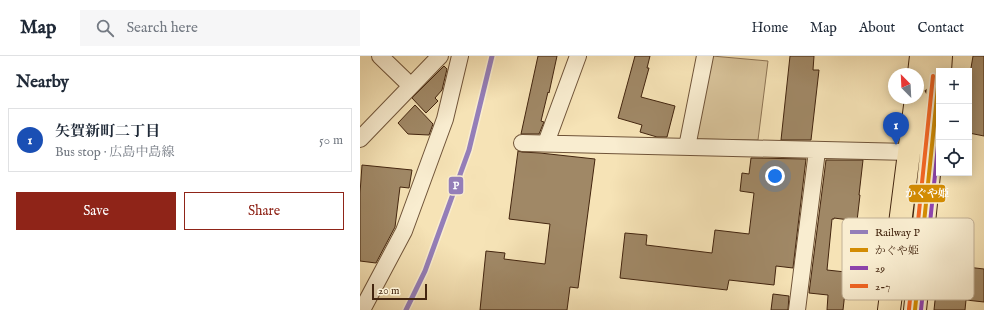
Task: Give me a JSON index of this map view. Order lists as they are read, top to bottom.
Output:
{
  "lines": [
    "rail line P",
    "transit line 2-7",
    "transit line かぐや姫",
    "transit line 29"
  ],
  "legend": [
    "Railway P",
    "かぐや姫",
    "29",
    "2-7"
  ],
  "scale_bar": "20 m",
  "north": "top left",
  "page": {
    "header": "Map",
    "search": "Search here",
    "nav": [
      "Home",
      "Map",
      "About",
      "Contact"
    ],
    "heading": "Nearby",
    "map_buttons": ["+", "−"],
    "list": [
      {
        "mark": "1",
        "name": "矢賀新町二丁目",
        "note": "Bus stop · 広島中島線",
        "value": "50 m"
      }
    ],
    "pins": "1",
    "buttons": ["Save", "Share"],
    "scale": "20 m"
  }
}
